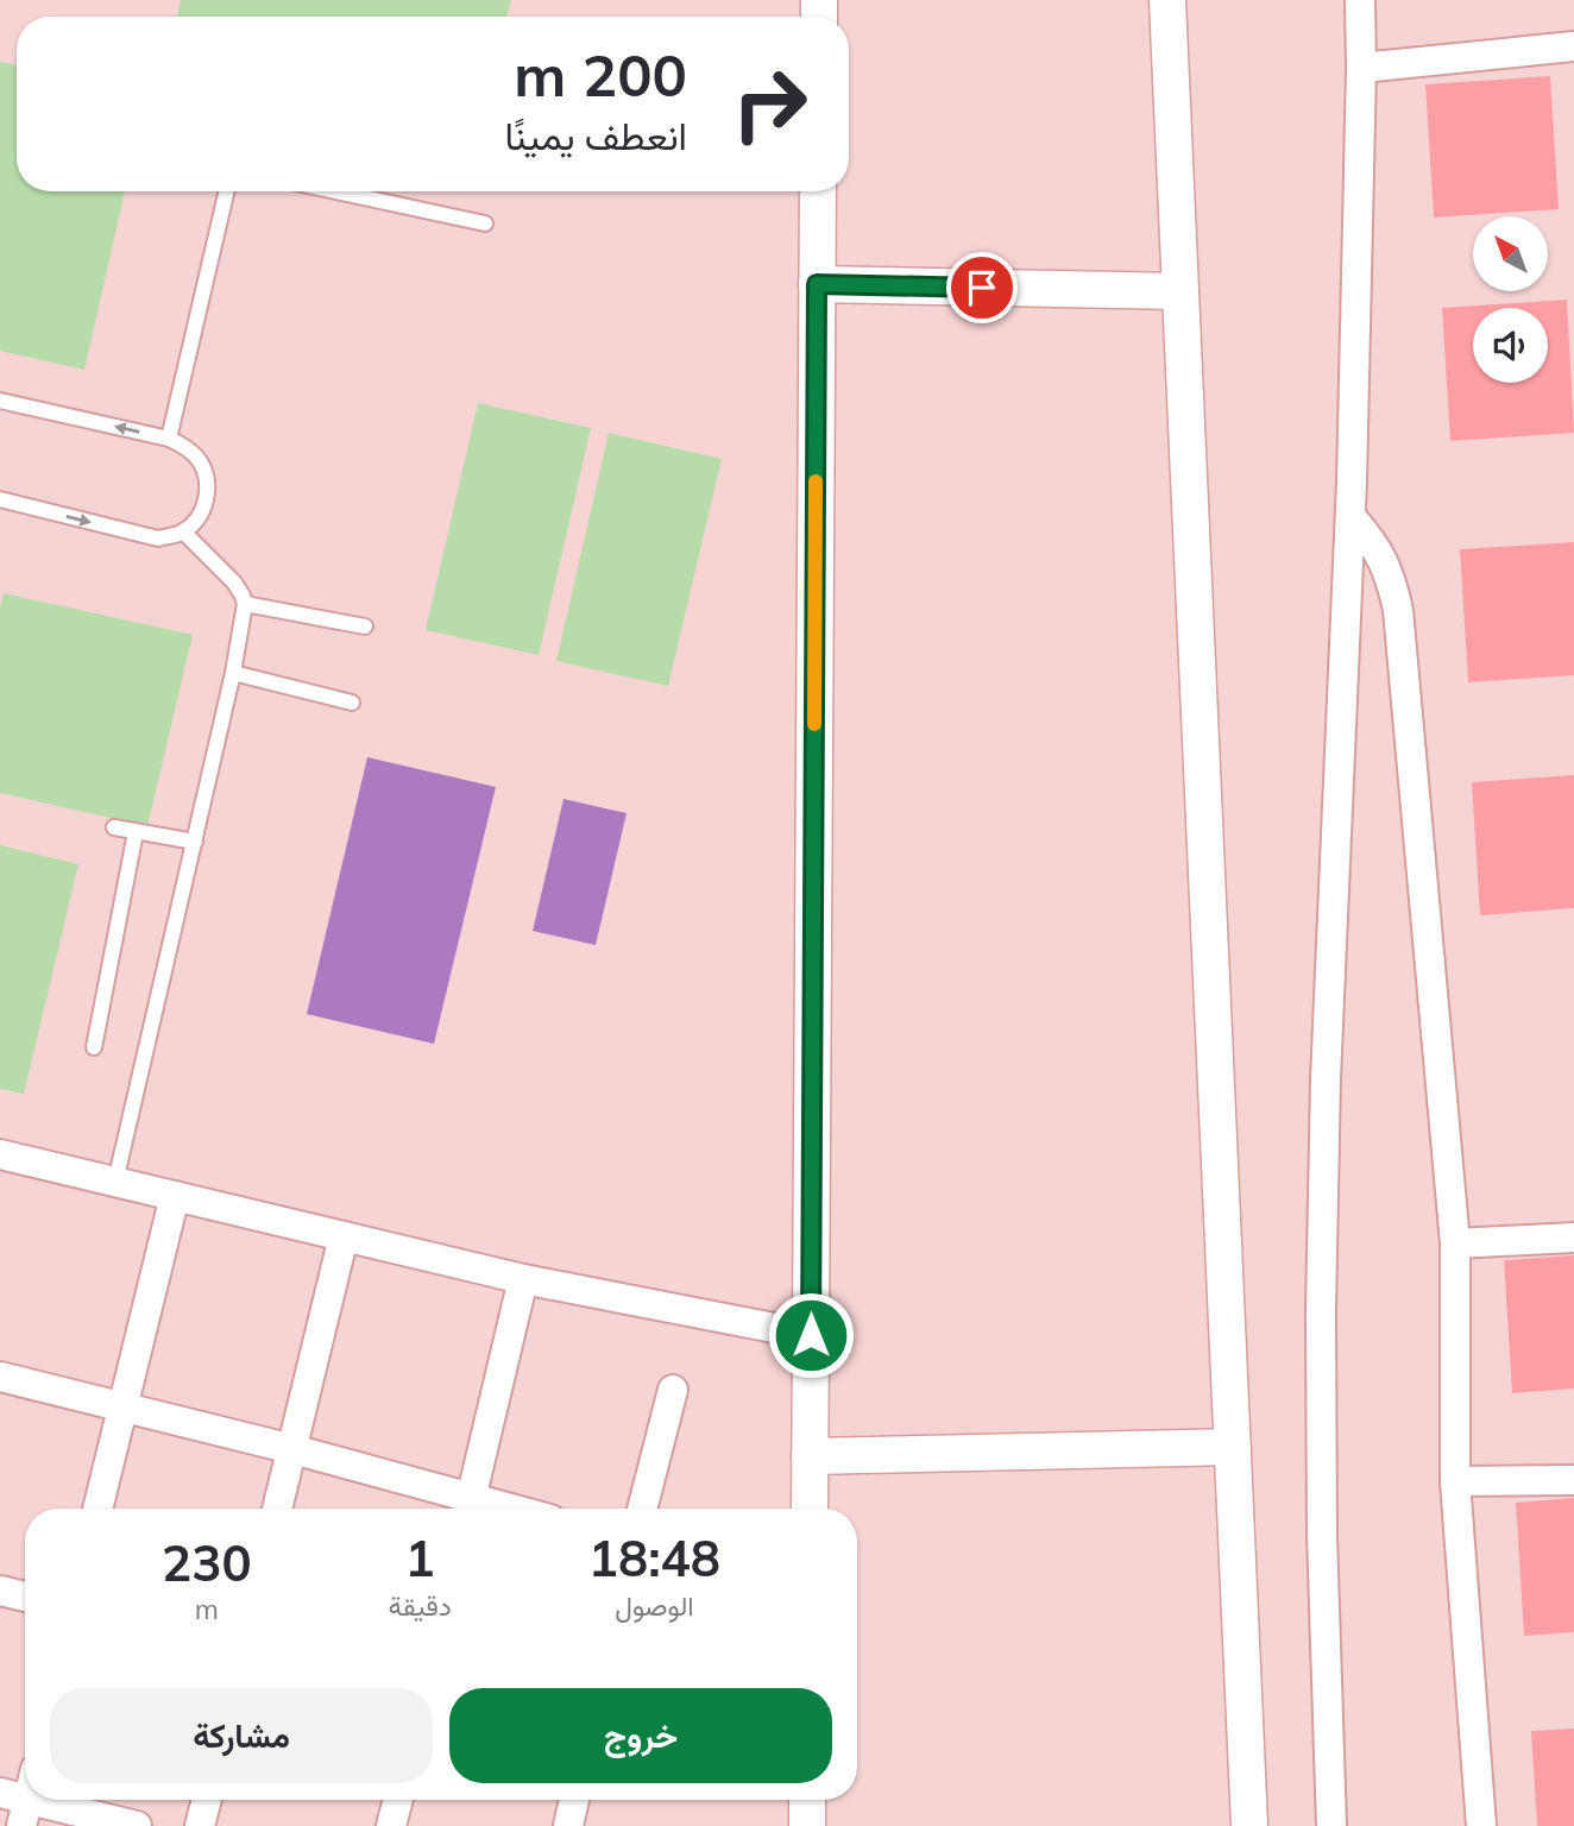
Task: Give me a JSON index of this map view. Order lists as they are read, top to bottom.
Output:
{
  "north": "top left",
  "page": {
    "turn": ["200 m", "انعطف يمينًا"],
    "eta": [
      "18:48",
      "الوصول",
      "1",
      "دقيقة",
      "230",
      "m"
    ],
    "buttons": ["خروج", "مشاركة"]
  }
}
